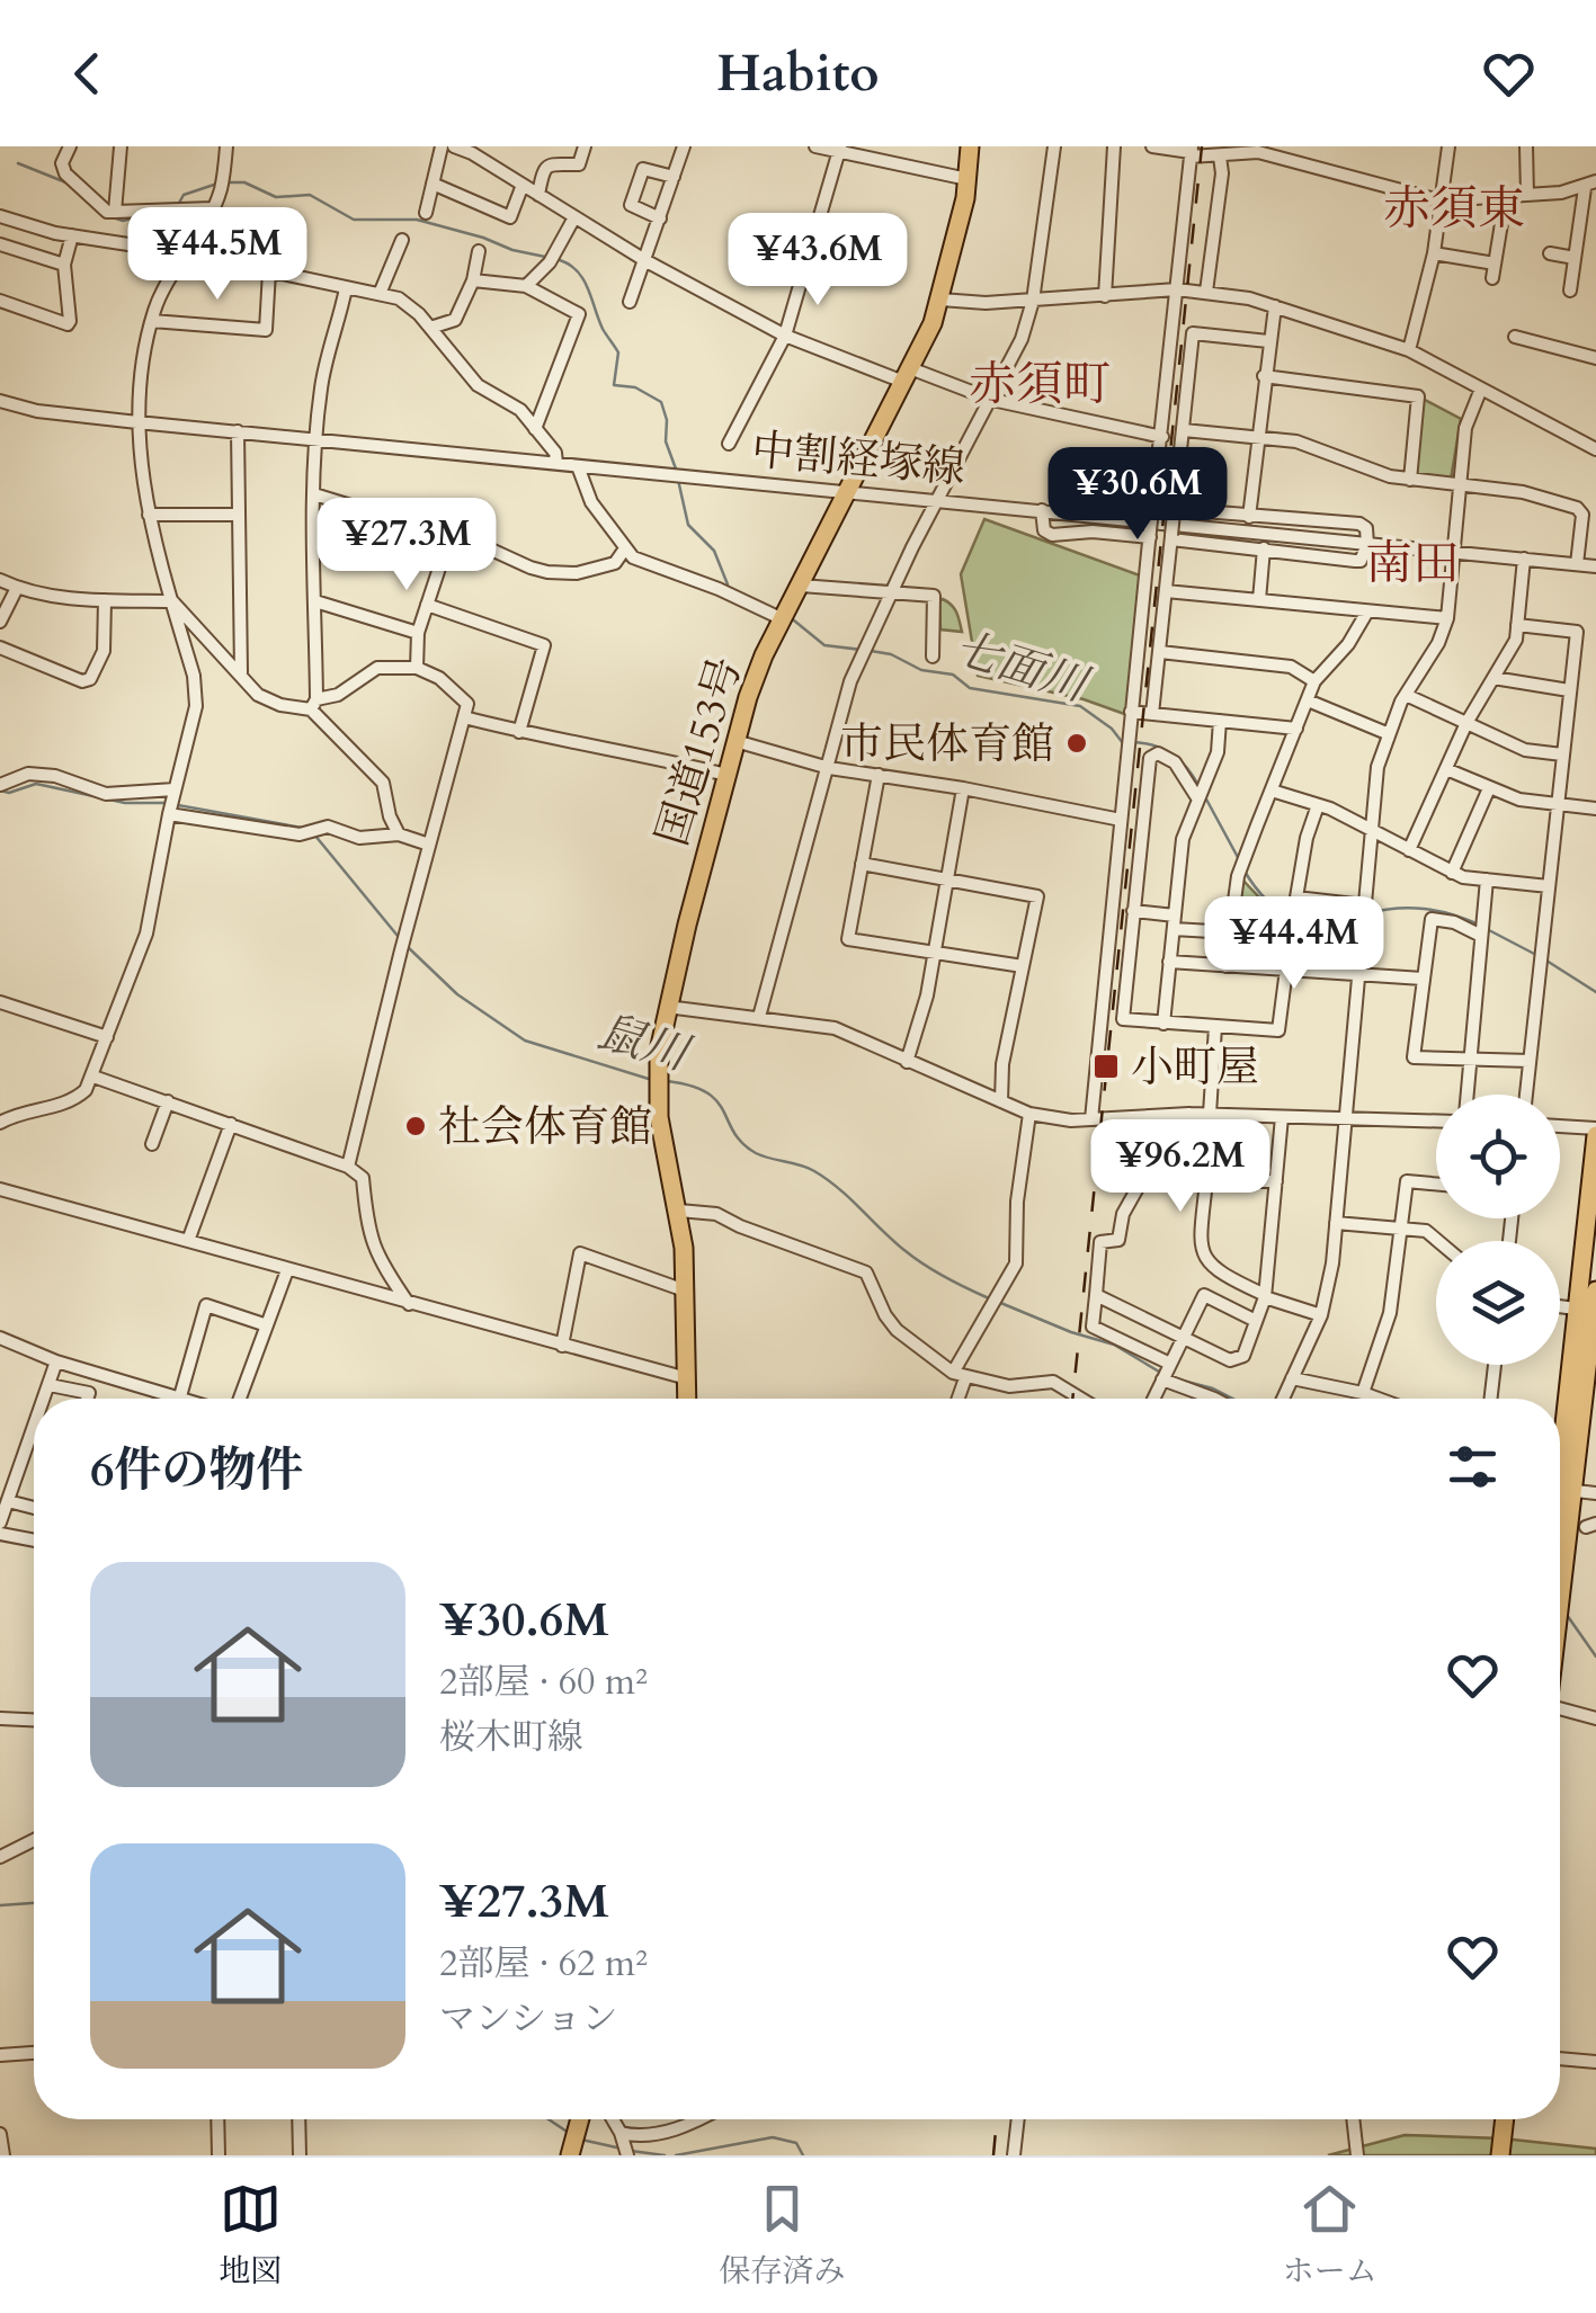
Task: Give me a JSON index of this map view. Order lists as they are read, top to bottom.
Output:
{
  "streets": {
    "highway": ["国道153号"],
    "street": ["中割経塚線"]
  },
  "crossings": [
    ["中割経塚線", "国道153号"]
  ],
  "districts": ["赤須東", "赤須町", "南田"],
  "water": ["七面川", "鼠川"],
  "places": {
    "other": ["市民体育館", "社会体育館"],
    "transit": ["小町屋"]
  },
  "page": {
    "header": "Habito",
    "price": [
      "¥44.5M",
      "¥43.6M",
      "¥30.6M",
      "¥27.3M",
      "¥44.4M",
      "¥96.2M"
    ],
    "heading": "6件の物件",
    "list": [
      {
        "name": "¥30.6M",
        "note": "2部屋 · 60 m² · 桜木町線"
      },
      {
        "name": "¥27.3M",
        "note": "2部屋 · 62 m² · マンション"
      }
    ],
    "tabs": ["地図", "保存済み", "ホーム"]
  }
}
